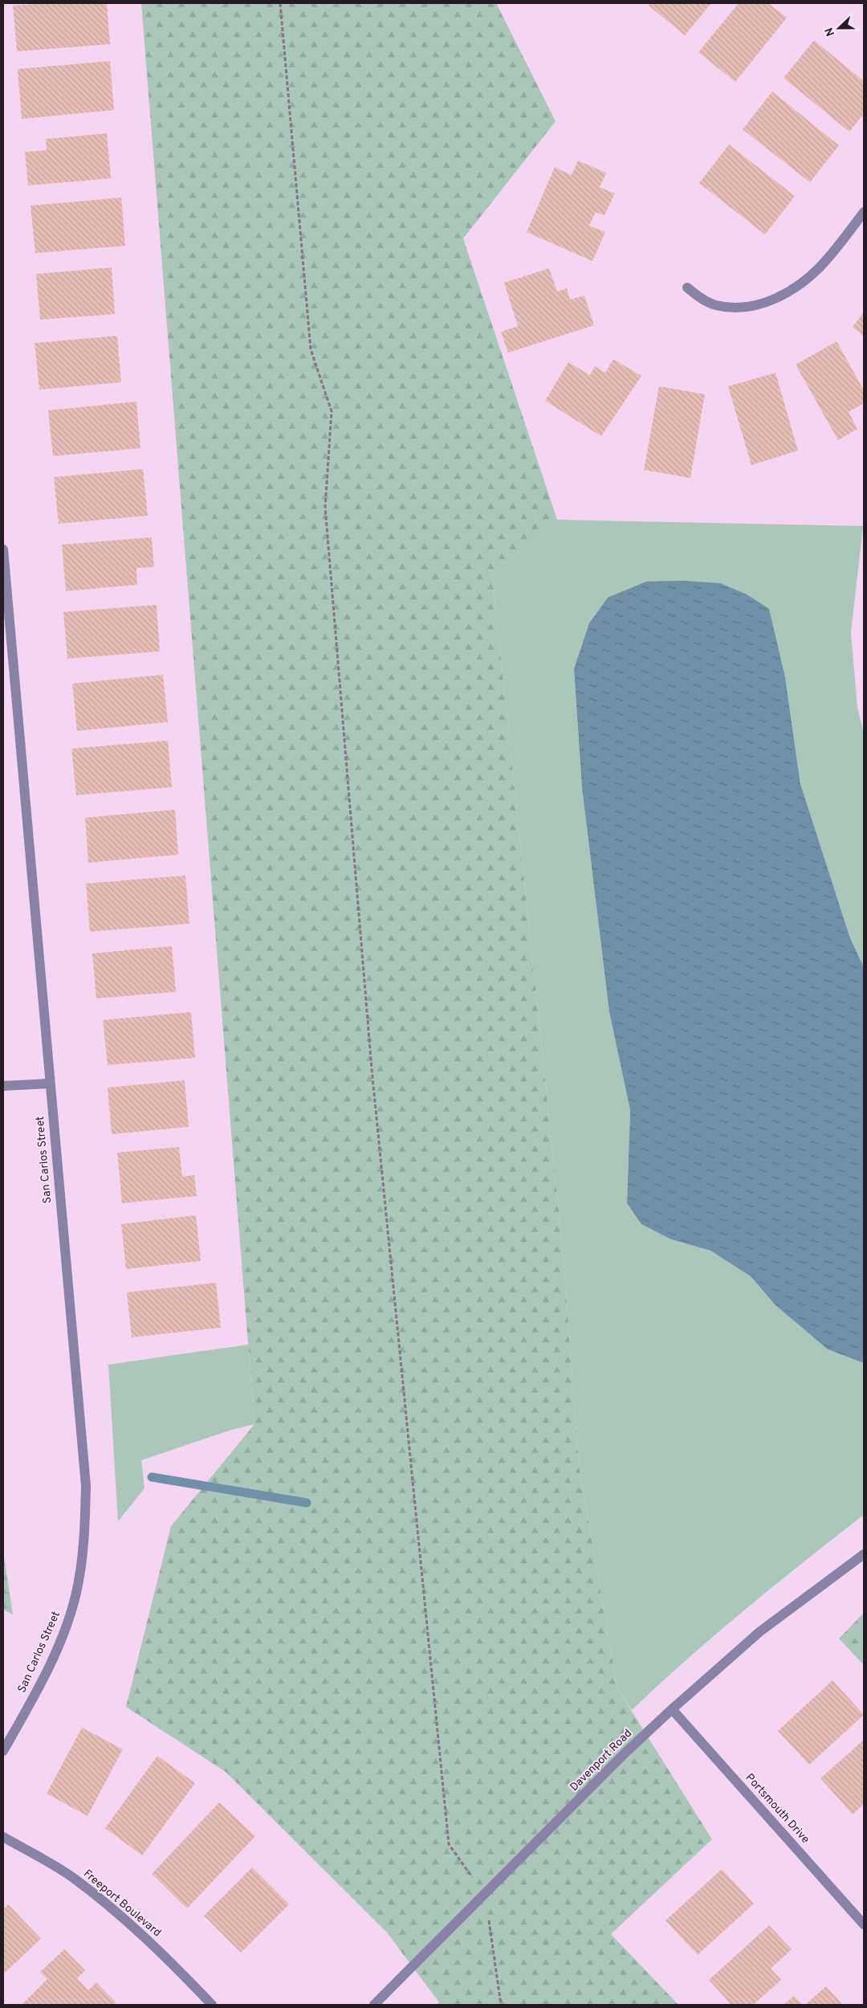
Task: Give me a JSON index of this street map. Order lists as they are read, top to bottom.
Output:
{
  "streets": {
    "street": [
      "San Carlos Street",
      "Davenport Road",
      "Portsmouth Drive",
      "Freeport Boulevard"
    ]
  },
  "crossings": [
    ["Davenport Road", "Portsmouth Drive"]
  ],
  "north": "left"
}
